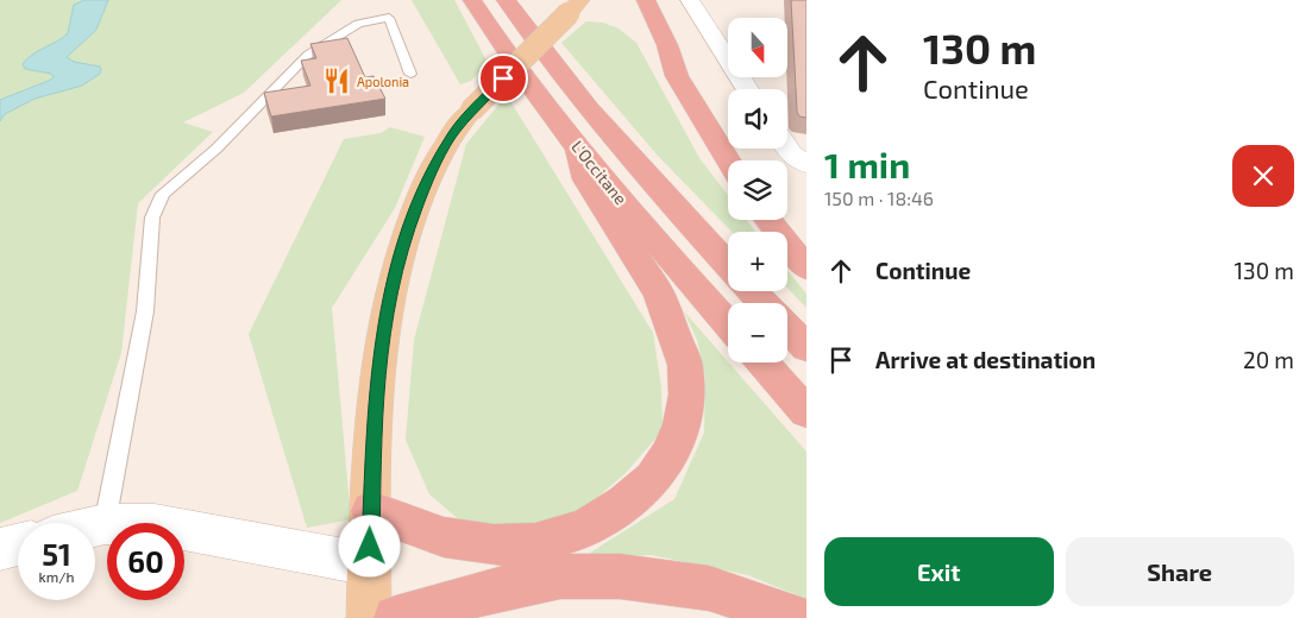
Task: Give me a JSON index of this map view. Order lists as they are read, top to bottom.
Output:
{
  "streets": {
    "highway": ["L'Occitane"]
  },
  "places": {
    "restaurant": ["Apolonia"]
  },
  "north": "bottom",
  "page": {
    "turn": ["130 m", "Continue"],
    "map_buttons": ["+", "−"],
    "heading": ["1 min", "150 m · 18:46"],
    "list": [
      {
        "name": "Continue",
        "value": "130 m"
      },
      {
        "name": "Arrive at destination",
        "value": "20 m"
      }
    ],
    "speed": "51 km/h",
    "limit": "60",
    "buttons": ["Exit", "Share"]
  }
}
